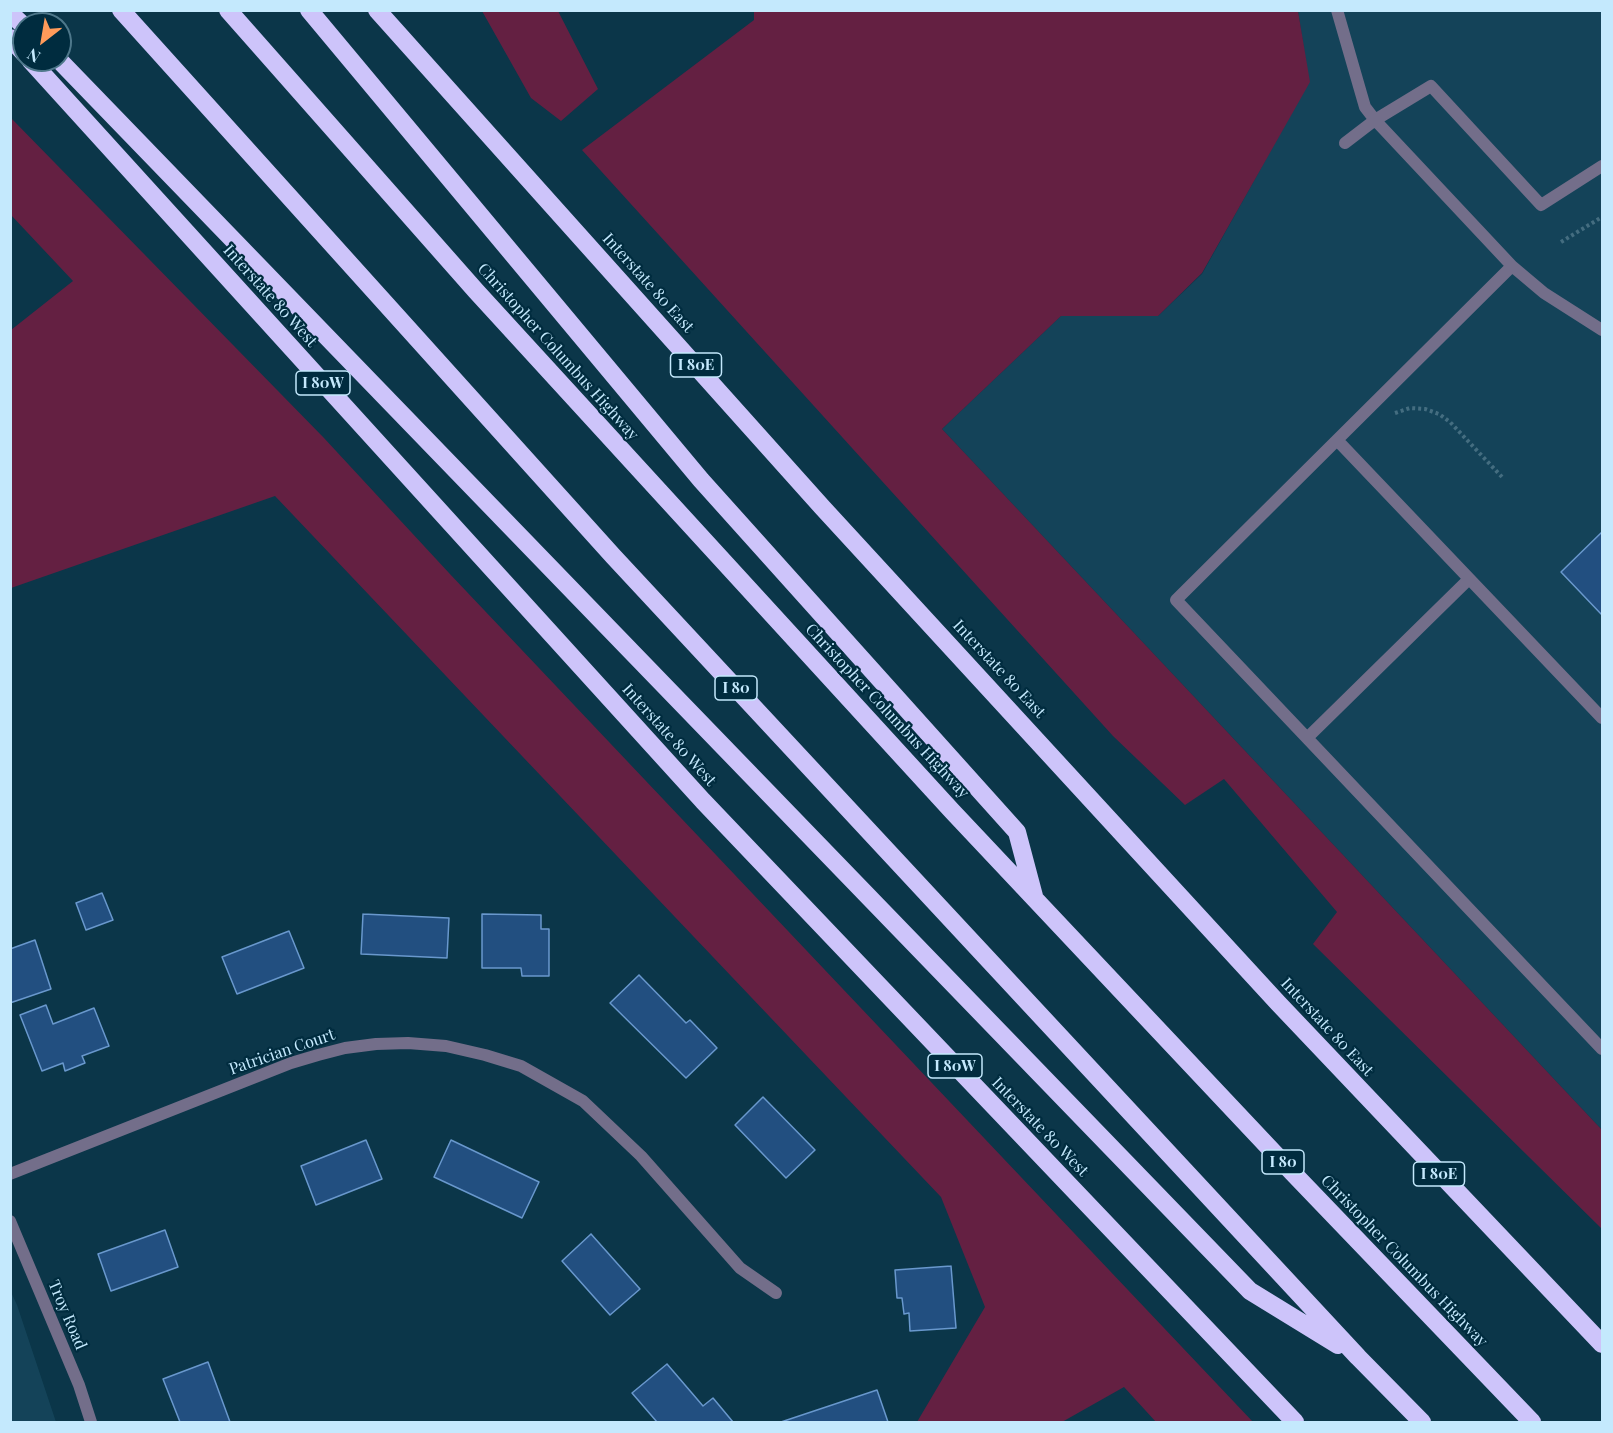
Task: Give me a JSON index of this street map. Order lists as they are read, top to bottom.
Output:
{
  "streets": {
    "highway": [
      "Interstate 80 East",
      "Interstate 80 West",
      "Christopher Columbus Highway",
      "I 80E",
      "I 80W",
      "I 80"
    ],
    "street": ["Patrician Court", "Troy Road"]
  },
  "north": "bottom left"
}
